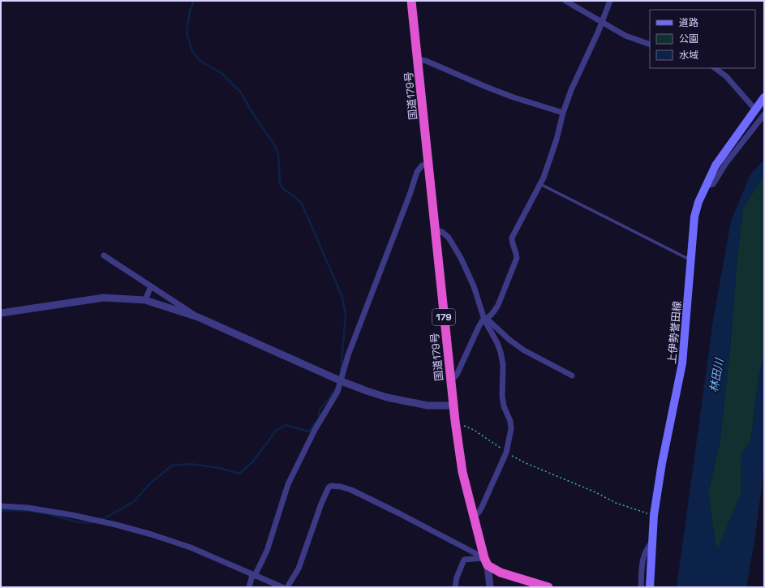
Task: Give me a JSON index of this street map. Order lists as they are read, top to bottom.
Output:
{
  "streets": {
    "highway": ["国道179号", "179"],
    "main road": ["上伊勢誉田線"]
  },
  "water": ["林田川"],
  "legend": ["道路", "公園", "水域"]
}
